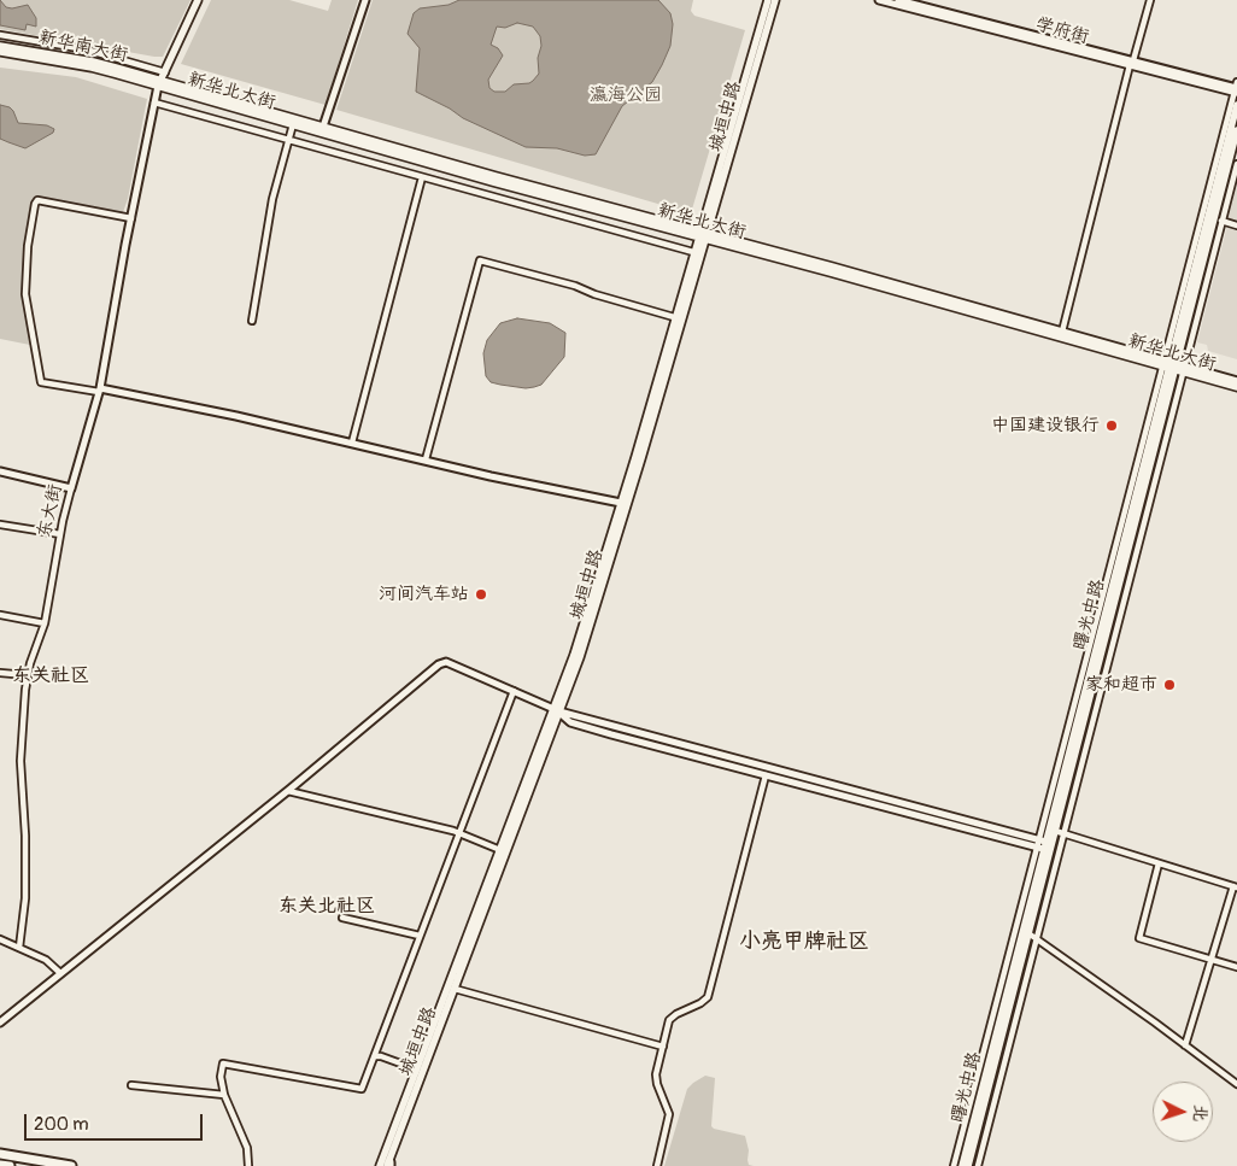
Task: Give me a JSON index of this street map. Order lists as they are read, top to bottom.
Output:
{
  "streets": {
    "main road": [
      "新华南大街",
      "新华北大街",
      "城垣中路",
      "曙光中路"
    ],
    "street": ["学府街", "东大街"]
  },
  "crossings": [
    ["新华南大街", "新华北大街"],
    ["新华南大街", "东大街"],
    ["新华北大街", "城垣中路"],
    ["新华北大街", "东大街"],
    ["新华北大街", "曙光中路"]
  ],
  "districts": ["东关社区", "东关北社区", "小亮甲牌社区"],
  "parks": ["瀛海公园"],
  "places": ["中国建设银行", "河间汽车站", "家和超市"],
  "scale_bar": "200 m",
  "north": "right"
}
